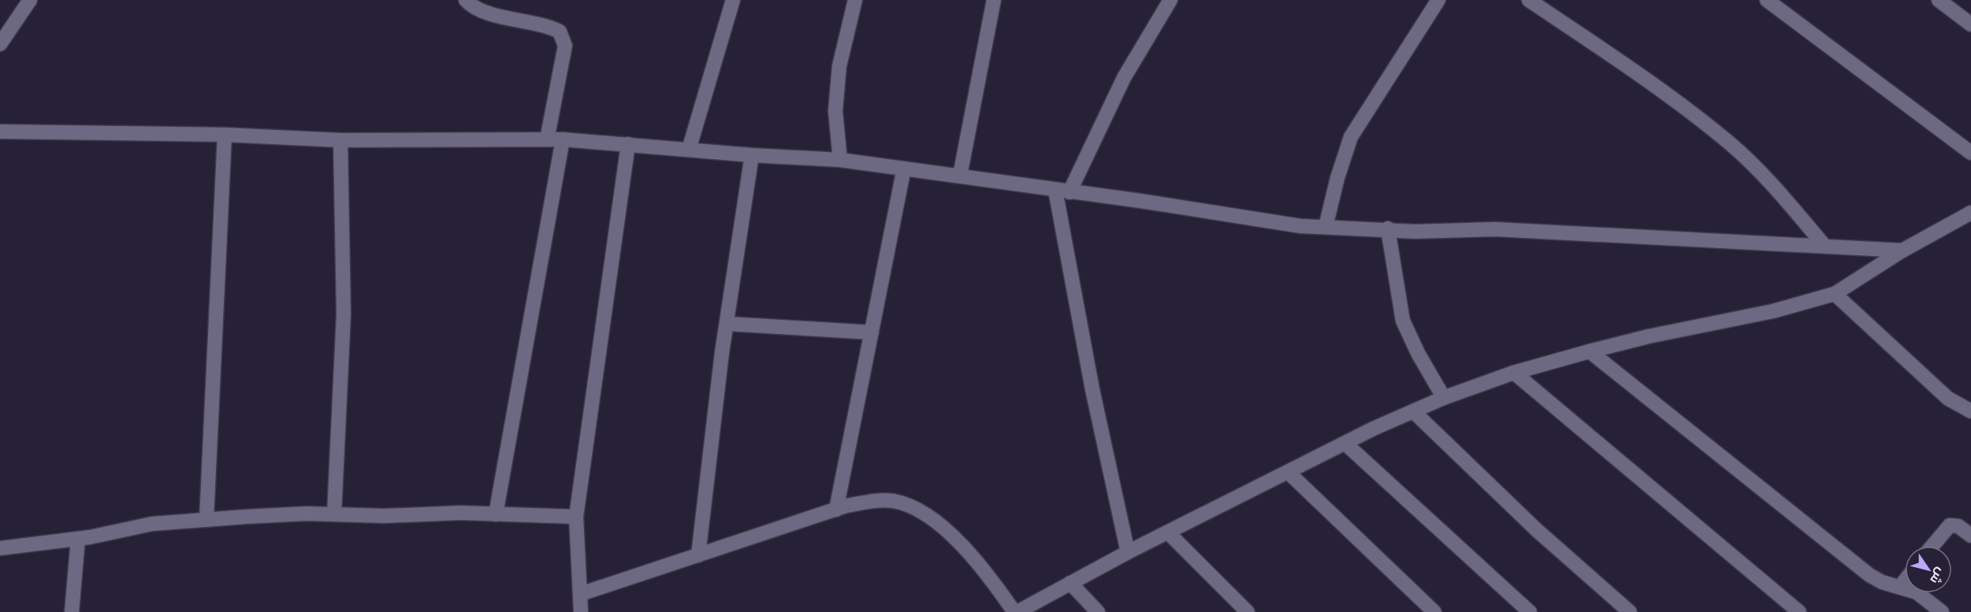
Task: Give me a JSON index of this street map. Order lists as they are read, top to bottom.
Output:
{
  "north": "bottom right"
}
